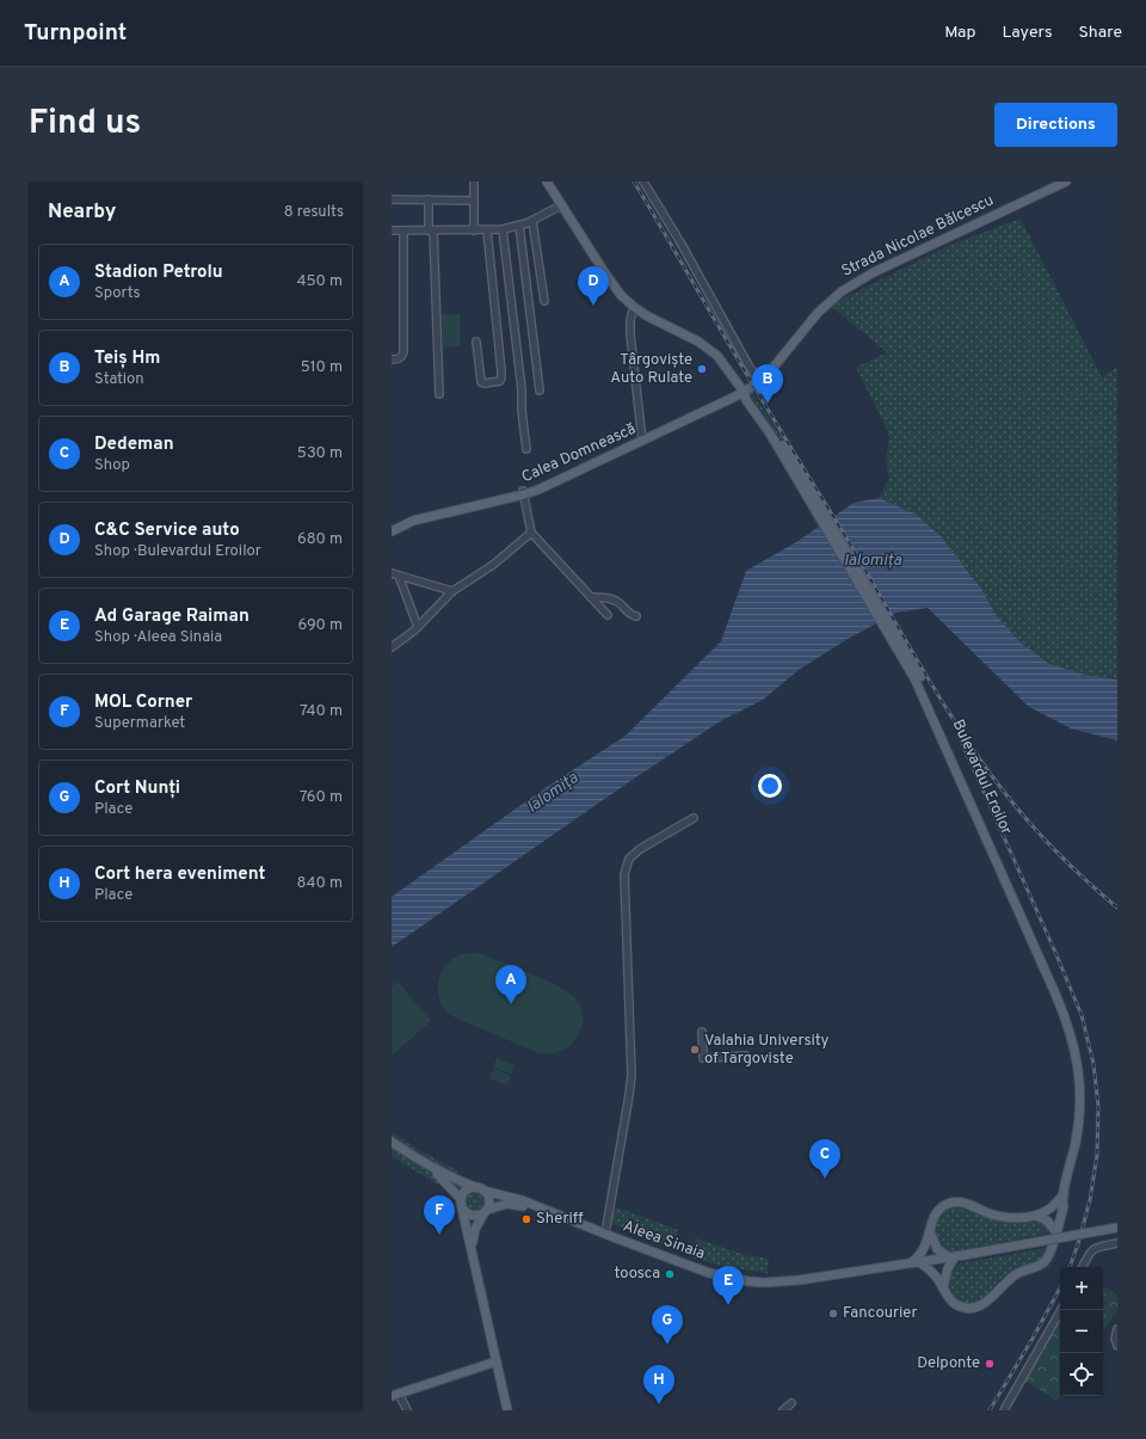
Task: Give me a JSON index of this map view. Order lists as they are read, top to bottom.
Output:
{
  "streets": {
    "main road": [
      "Strada Nicolae Bălcescu",
      "Calea Domnească",
      "Bulevardul Eroilor",
      "Aleea Sinaia"
    ]
  },
  "crossings": [
    ["Strada Nicolae Bălcescu", "Calea Domnească"],
    ["Strada Nicolae Bălcescu", "Bulevardul Eroilor"],
    ["Calea Domnească", "Bulevardul Eroilor"]
  ],
  "water": ["Ialomița"],
  "places": [
    "Târgoviște Auto Rulate",
    "Valahia University of Targoviste",
    "Sheriff",
    "toosca",
    "Fancourier",
    "Delponte"
  ],
  "page": {
    "header": "Turnpoint",
    "nav": ["Map", "Layers", "Share"],
    "title": "Find us",
    "buttons": "Directions",
    "heading": ["Nearby", "8 results"],
    "list": [
      {
        "mark": "A",
        "name": "Stadion Petrolu",
        "note": "Sports",
        "value": "450 m"
      },
      {
        "mark": "B",
        "name": "Teiș Hm",
        "note": "Station",
        "value": "510 m"
      },
      {
        "mark": "C",
        "name": "Dedeman",
        "note": "Shop",
        "value": "530 m"
      },
      {
        "mark": "D",
        "name": "C&C Service auto",
        "note": "Shop · Bulevardul Eroilor",
        "value": "680 m"
      },
      {
        "mark": "E",
        "name": "Ad Garage Raiman",
        "note": "Shop · Aleea Sinaia",
        "value": "690 m"
      },
      {
        "mark": "F",
        "name": "MOL Corner",
        "note": "Supermarket",
        "value": "740 m"
      },
      {
        "mark": "G",
        "name": "Cort Nunți",
        "note": "Place",
        "value": "760 m"
      },
      {
        "mark": "H",
        "name": "Cort hera eveniment",
        "note": "Place",
        "value": "840 m"
      }
    ],
    "pins": [
      "D",
      "B",
      "A",
      "C",
      "F",
      "E",
      "G",
      "H"
    ],
    "map_buttons": ["+", "−"]
  }
}
